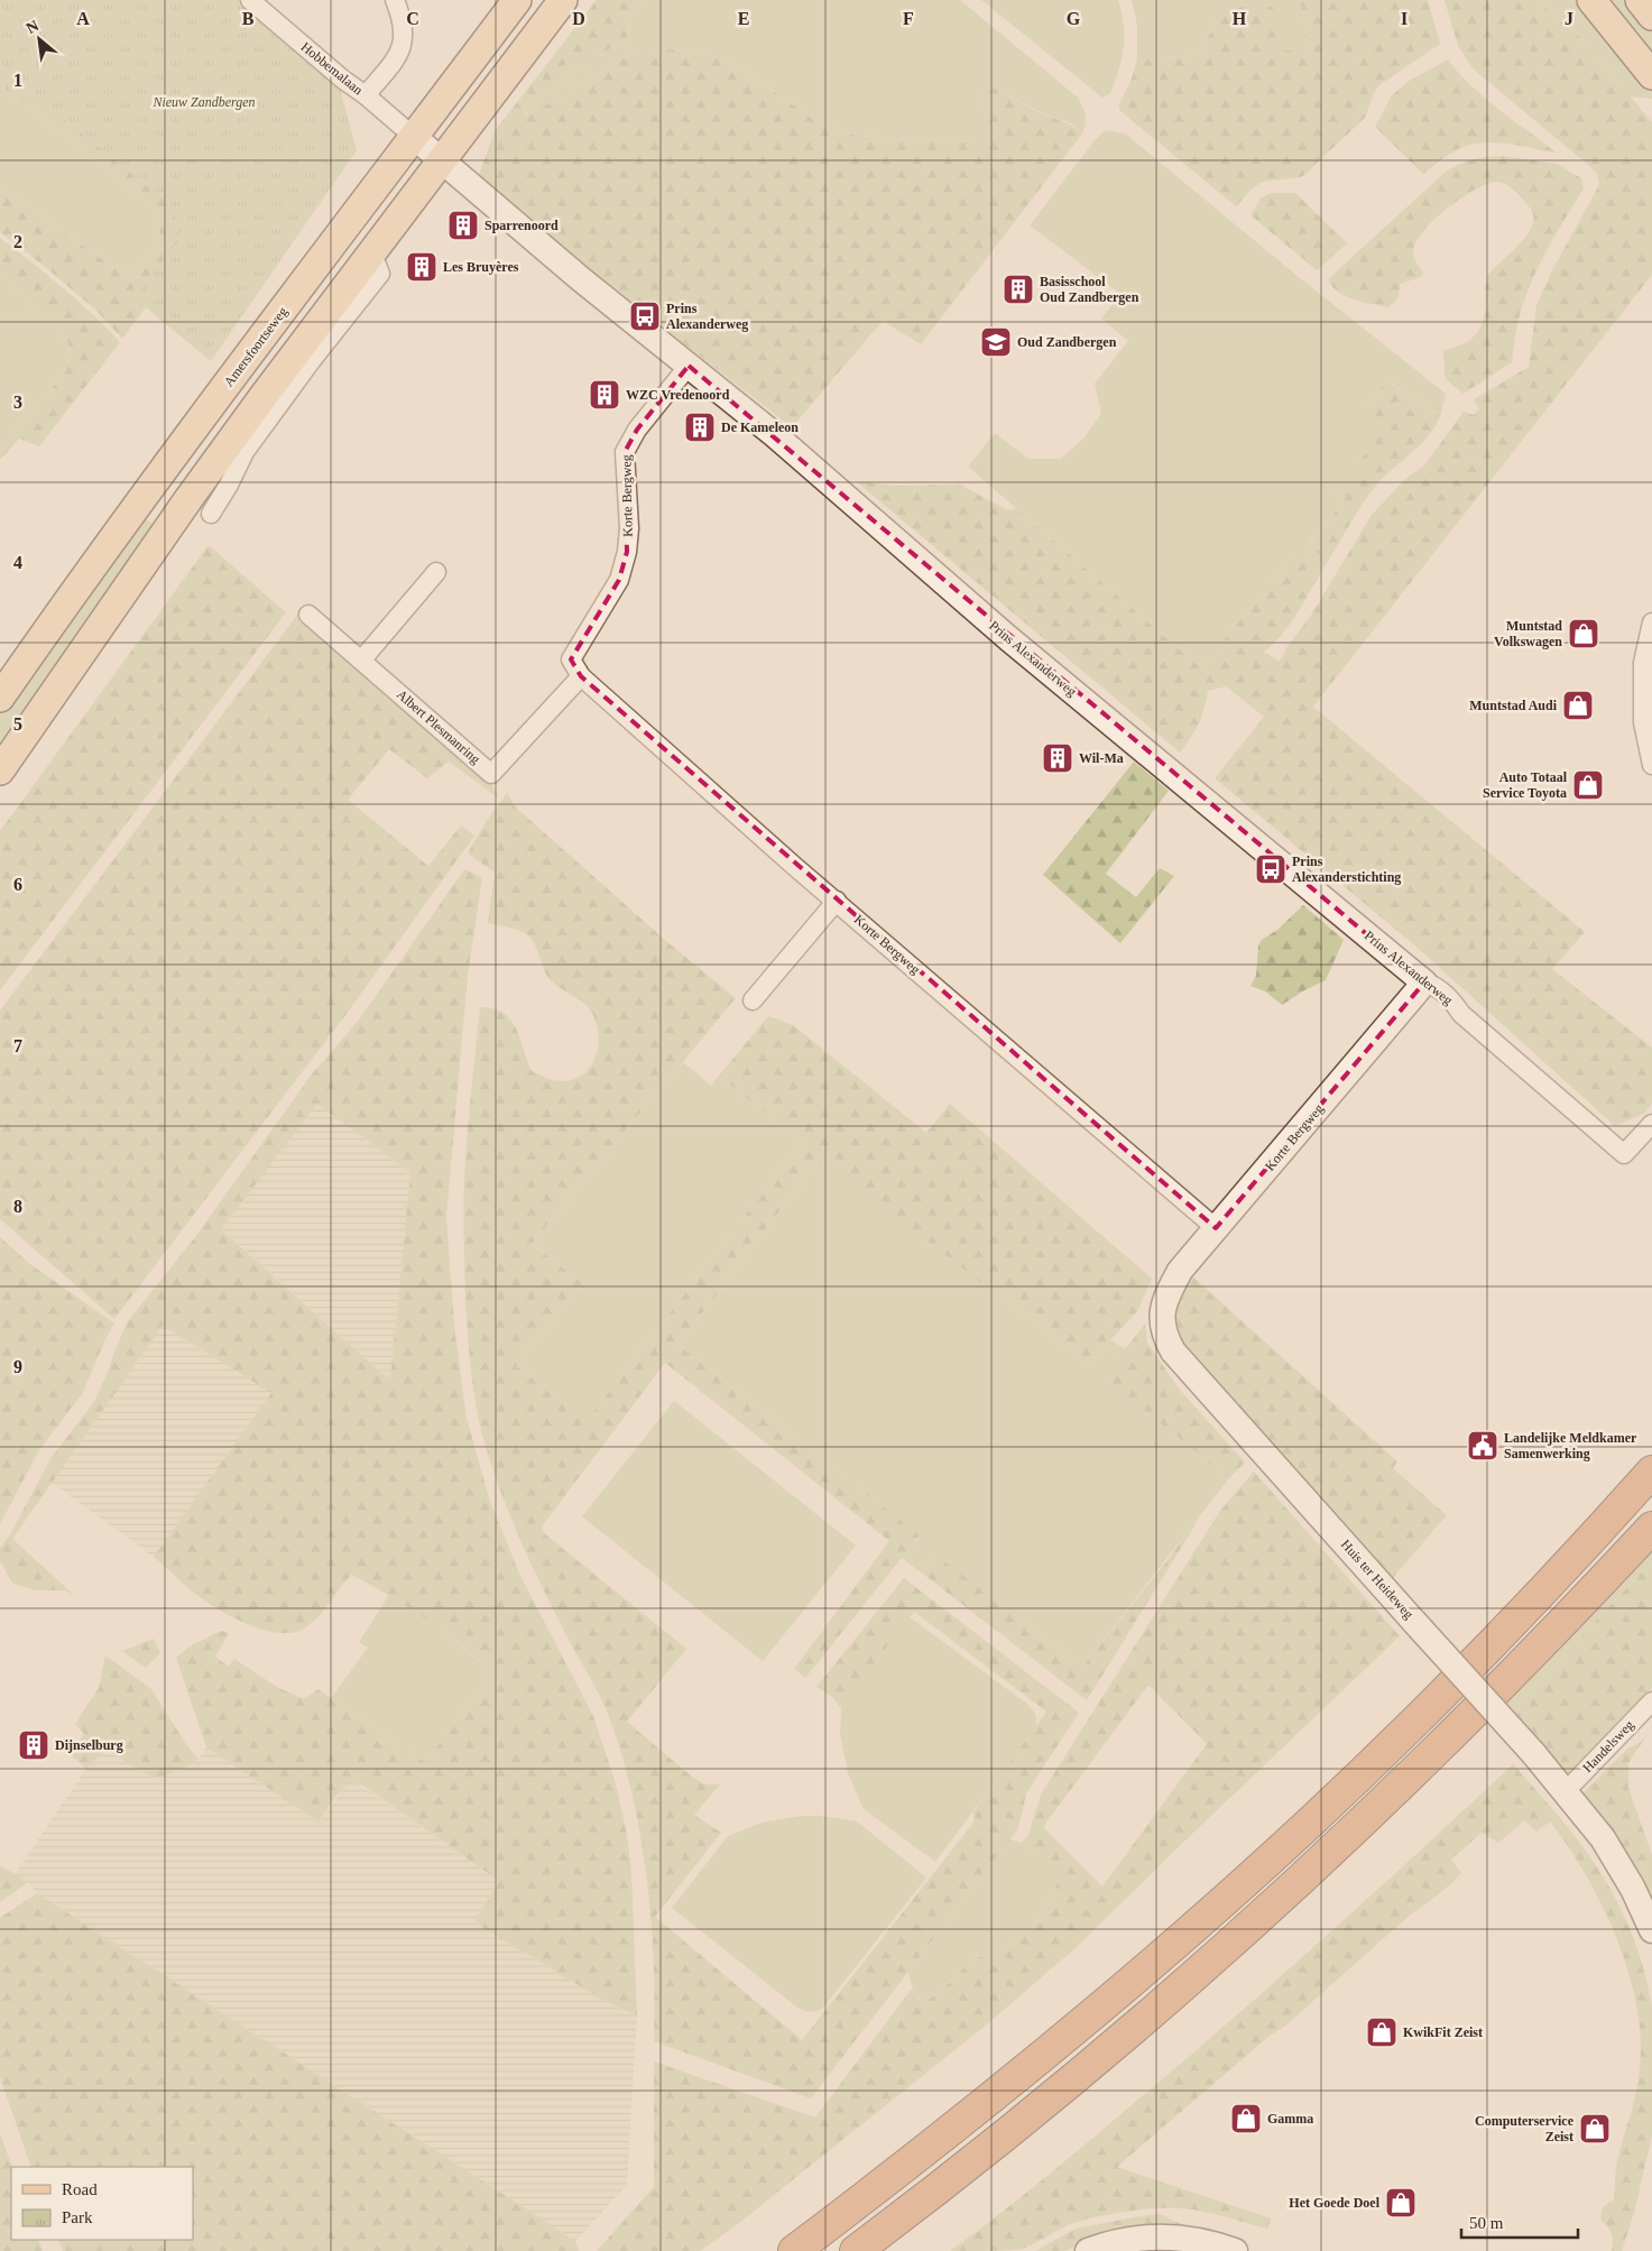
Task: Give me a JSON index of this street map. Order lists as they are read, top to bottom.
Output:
{
  "streets": {
    "main road": ["Amersfoortseweg"],
    "street": [
      "Hobbemalaan",
      "Korte Bergweg",
      "Prins Alexanderweg",
      "Albert Plesmanring",
      "Huis ter Heideweg",
      "Handelsweg"
    ]
  },
  "crossings": [
    ["Hobbemalaan", "Amersfoortseweg"],
    ["Hobbemalaan", "Prins Alexanderweg"],
    ["Amersfoortseweg", "Prins Alexanderweg"],
    ["Korte Bergweg", "Prins Alexanderweg"],
    ["Korte Bergweg", "Albert Plesmanring"],
    ["Korte Bergweg", "Huis ter Heideweg"],
    ["Huis ter Heideweg", "Handelsweg"]
  ],
  "parks": ["Nieuw Zandbergen"],
  "places": {
    "building": [
      "Sparrenoord",
      "Les Bruyères",
      "Basisschool Oud Zandbergen",
      "WZC Vredenoord",
      "De Kameleon",
      "Wil-Ma",
      "Dijnselburg"
    ],
    "bus stop": ["Prins Alexanderweg", "Prins Alexanderstichting"],
    "school or university": ["Oud Zandbergen"],
    "shop": [
      "Muntstad Volkswagen",
      "Muntstad Audi",
      "Auto Totaal Service Toyota",
      "KwikFit Zeist",
      "Gamma",
      "Computerservice Zeist",
      "Het Goede Doel"
    ],
    "public building": ["Landelijke Meldkamer Samenwerking"]
  },
  "legend": ["Road", "Park"],
  "scale_bar": "50 m",
  "north": "top left",
  "grid": {
    "columns": [
      "A",
      "B",
      "C",
      "D",
      "E",
      "F",
      "G",
      "H",
      "I",
      "J"
    ],
    "rows": [
      "1",
      "2",
      "3",
      "4",
      "5",
      "6",
      "7",
      "8",
      "9"
    ]
  }
}
